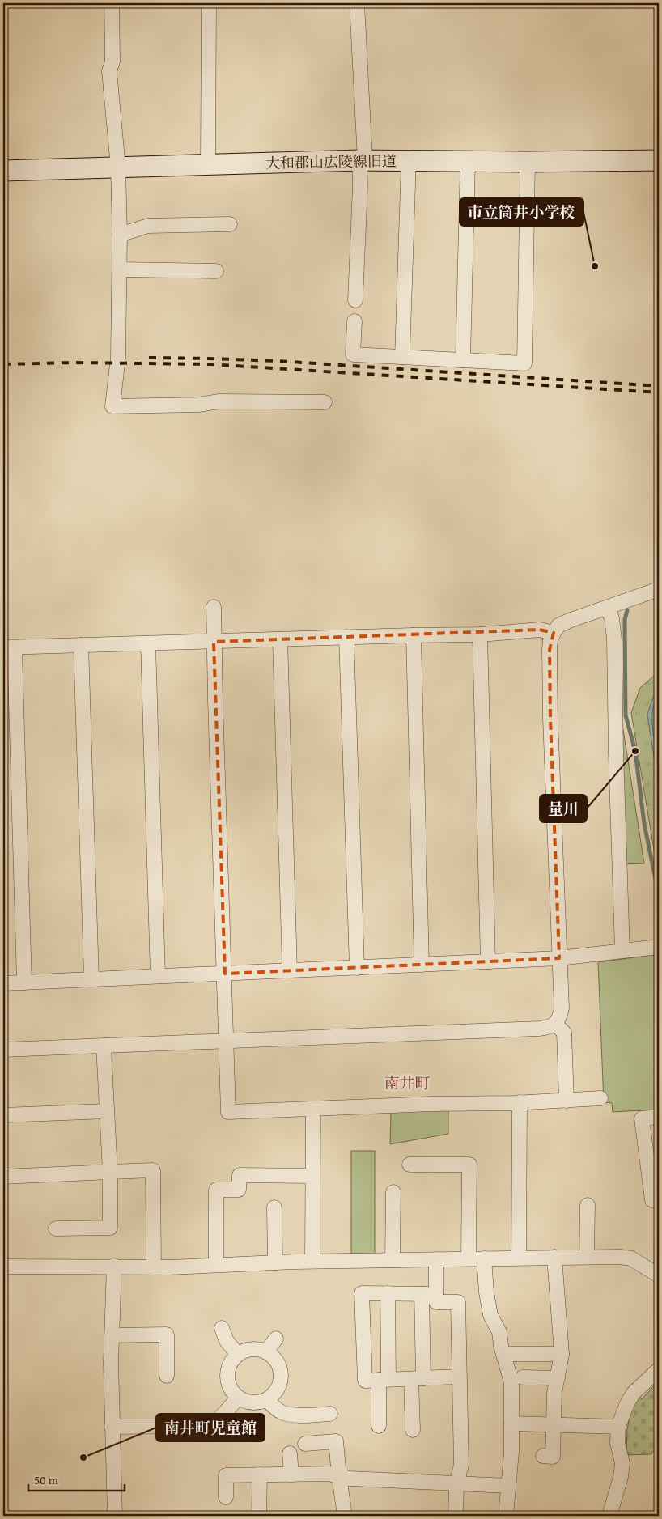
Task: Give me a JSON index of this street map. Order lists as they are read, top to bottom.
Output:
{
  "streets": {
    "street": ["大和郡山広陵線旧道"]
  },
  "districts": ["南井町"],
  "places": ["市立筒井小学校", "量川", "南井町児童館"],
  "scale_bar": "50 m"
}
